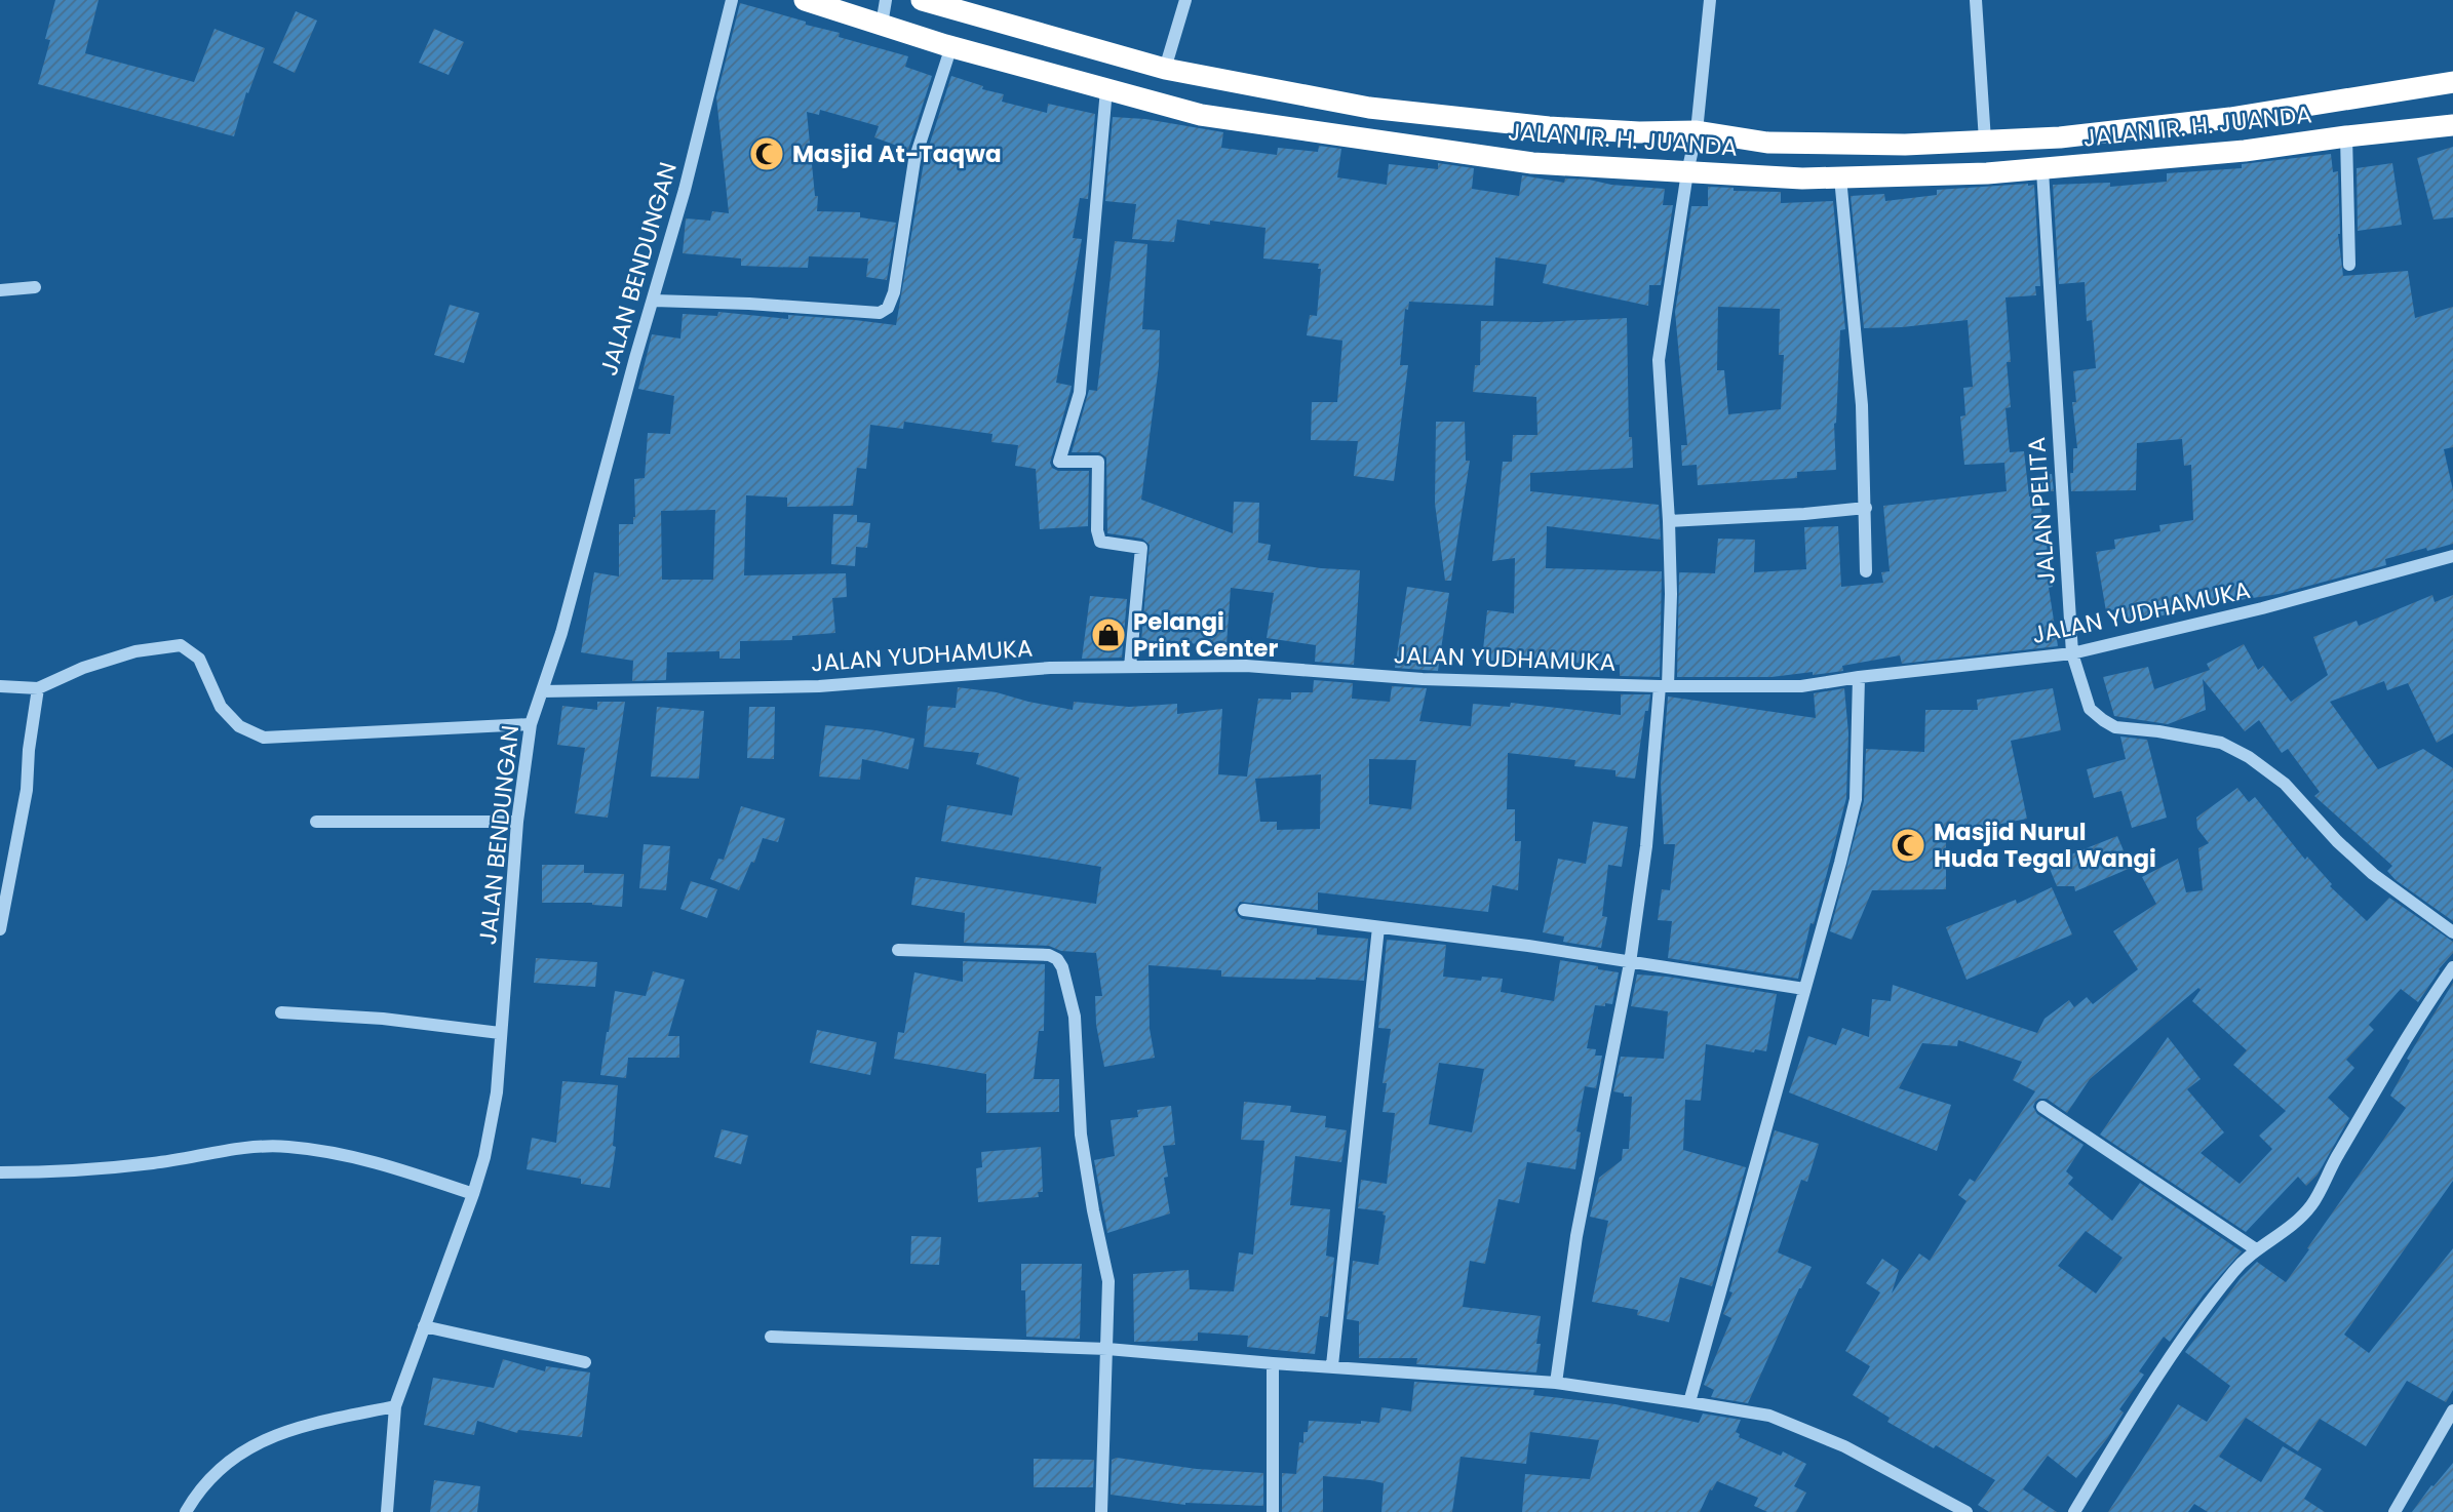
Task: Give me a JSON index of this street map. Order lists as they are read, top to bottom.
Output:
{
  "streets": {
    "highway": ["JALAN IR. H. JUANDA"],
    "street": ["JALAN BENDUNGAN", "JALAN PELITA", "JALAN YUDHAMUKA"]
  },
  "crossings": [
    ["JALAN IR. H. JUANDA", "JALAN PELITA"],
    ["JALAN BENDUNGAN", "JALAN YUDHAMUKA"],
    ["JALAN PELITA", "JALAN YUDHAMUKA"]
  ],
  "places": {
    "mosque": ["Masjid At-Taqwa", "Masjid Nurul Huda Tegal Wangi"],
    "shop": ["Pelangi Print Center"]
  }
}
